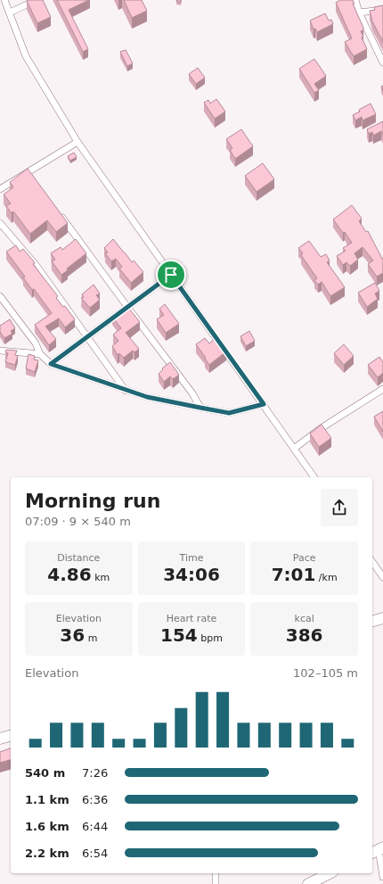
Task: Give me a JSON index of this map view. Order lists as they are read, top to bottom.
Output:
{
  "page": {
    "heading": ["Morning run", "07:09 · 9 × 540 m"],
    "stats": [
      ["Distance", "4.86 km"],
      ["Time", "34:06"],
      ["Pace", "7:01 /km"],
      ["Elevation", "36 m"],
      ["Heart rate", "154 bpm"],
      ["kcal", "386"]
    ],
    "chart": ["Elevation", "102–105 m"],
    "list": [
      {
        "name": "540 m",
        "note": "7:26"
      },
      {
        "name": "1.1 km",
        "note": "6:36"
      },
      {
        "name": "1.6 km",
        "note": "6:44"
      },
      {
        "name": "2.2 km",
        "note": "6:54"
      }
    ]
  }
}
